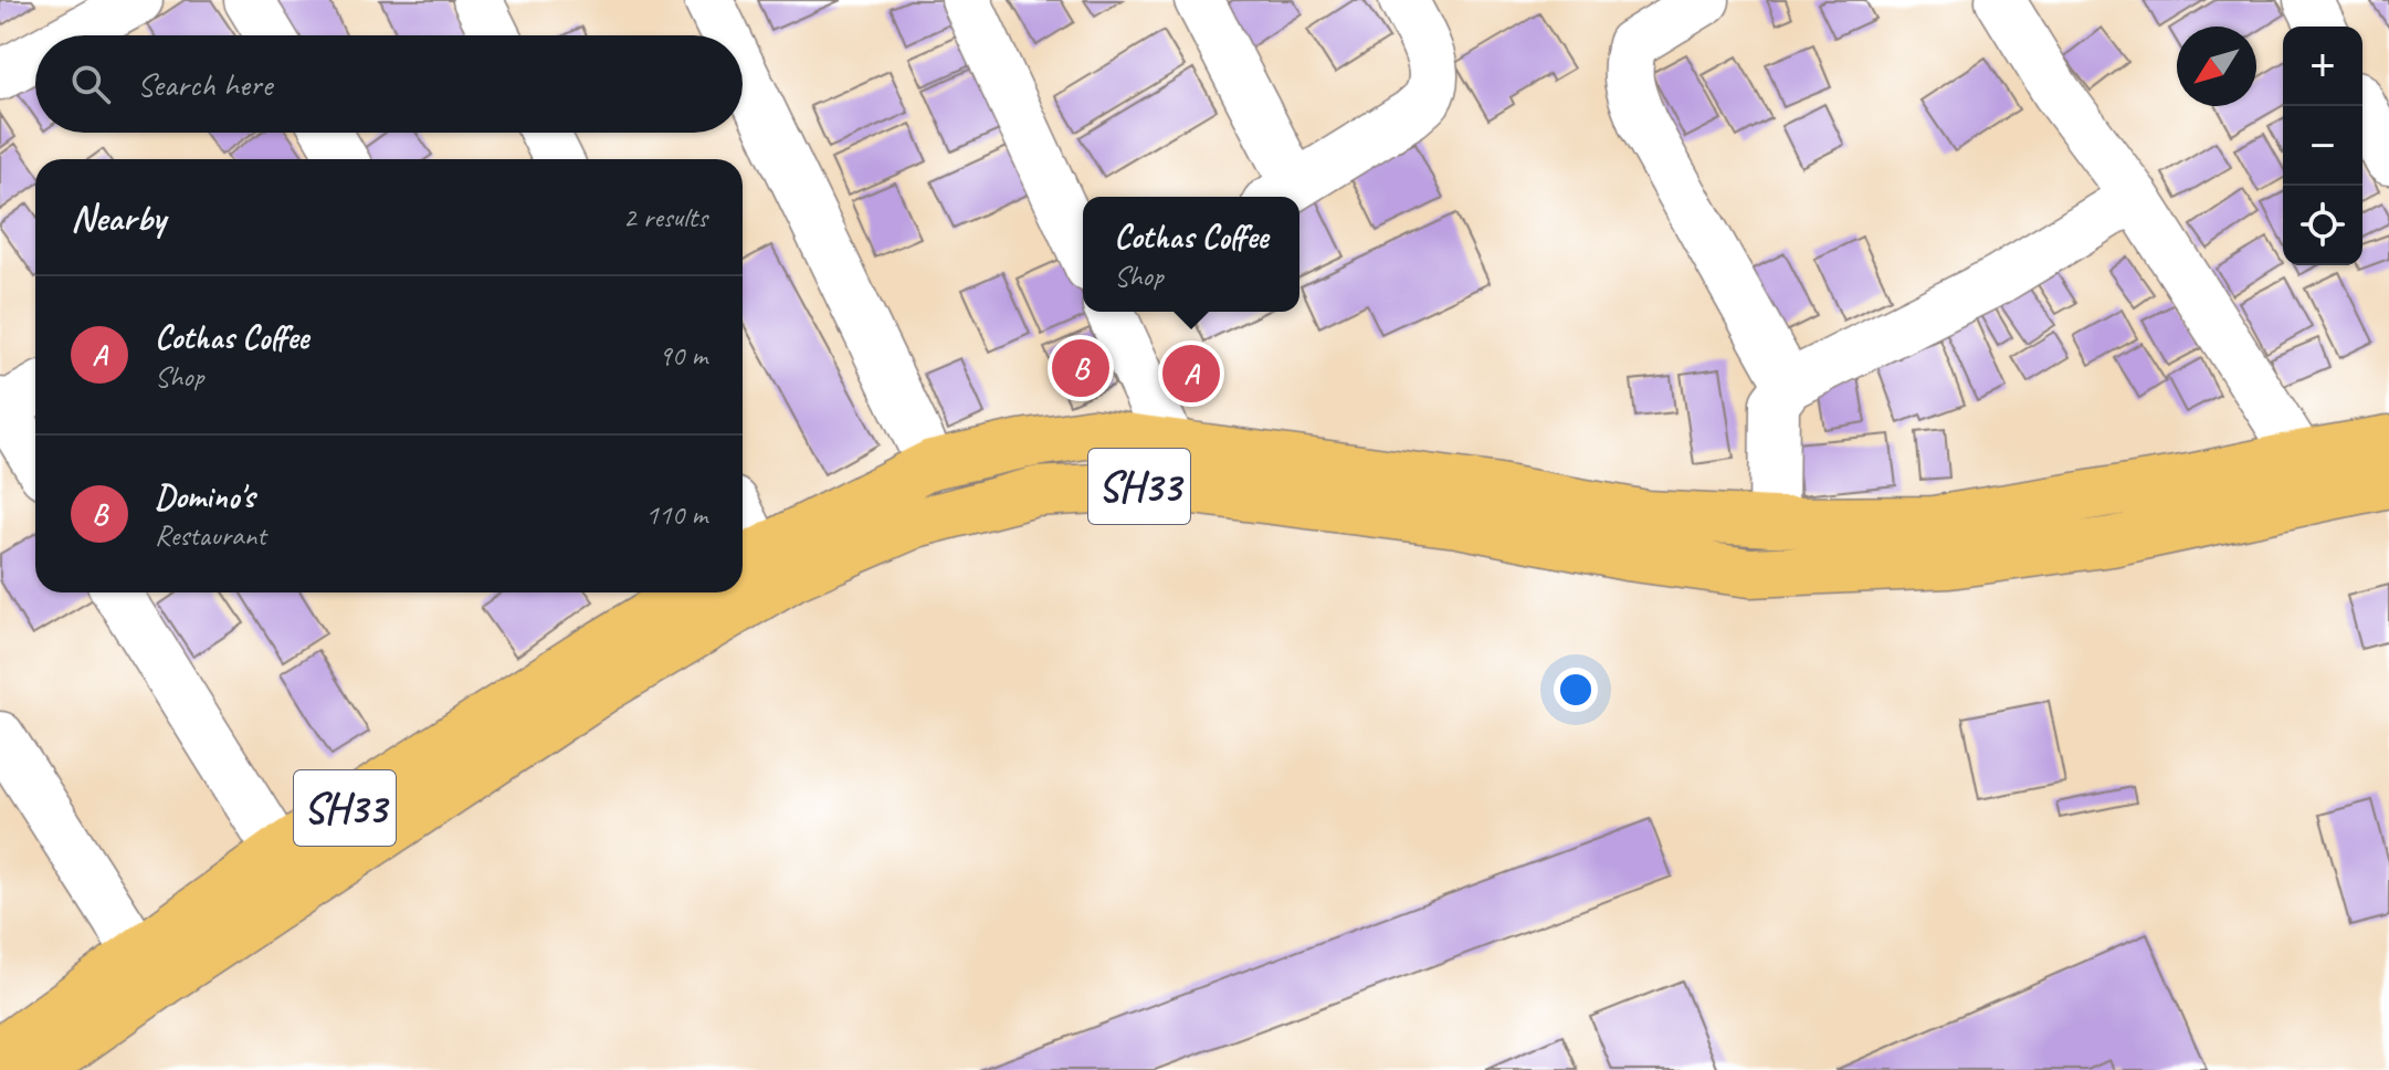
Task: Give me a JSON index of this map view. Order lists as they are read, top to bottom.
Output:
{
  "streets": {
    "main road": ["SH33"]
  },
  "north": "bottom left",
  "page": {
    "map_buttons": ["+", "−"],
    "search": "Search here",
    "heading": ["Nearby", "2 results"],
    "popup": ["Cothas Coffee", "Shop"],
    "list": [
      {
        "mark": "A",
        "name": "Cothas Coffee",
        "note": "Shop",
        "value": "90 m"
      },
      {
        "mark": "B",
        "name": "Domino's",
        "note": "Restaurant",
        "value": "110 m"
      }
    ],
    "pins": ["B", "A"]
  }
}
